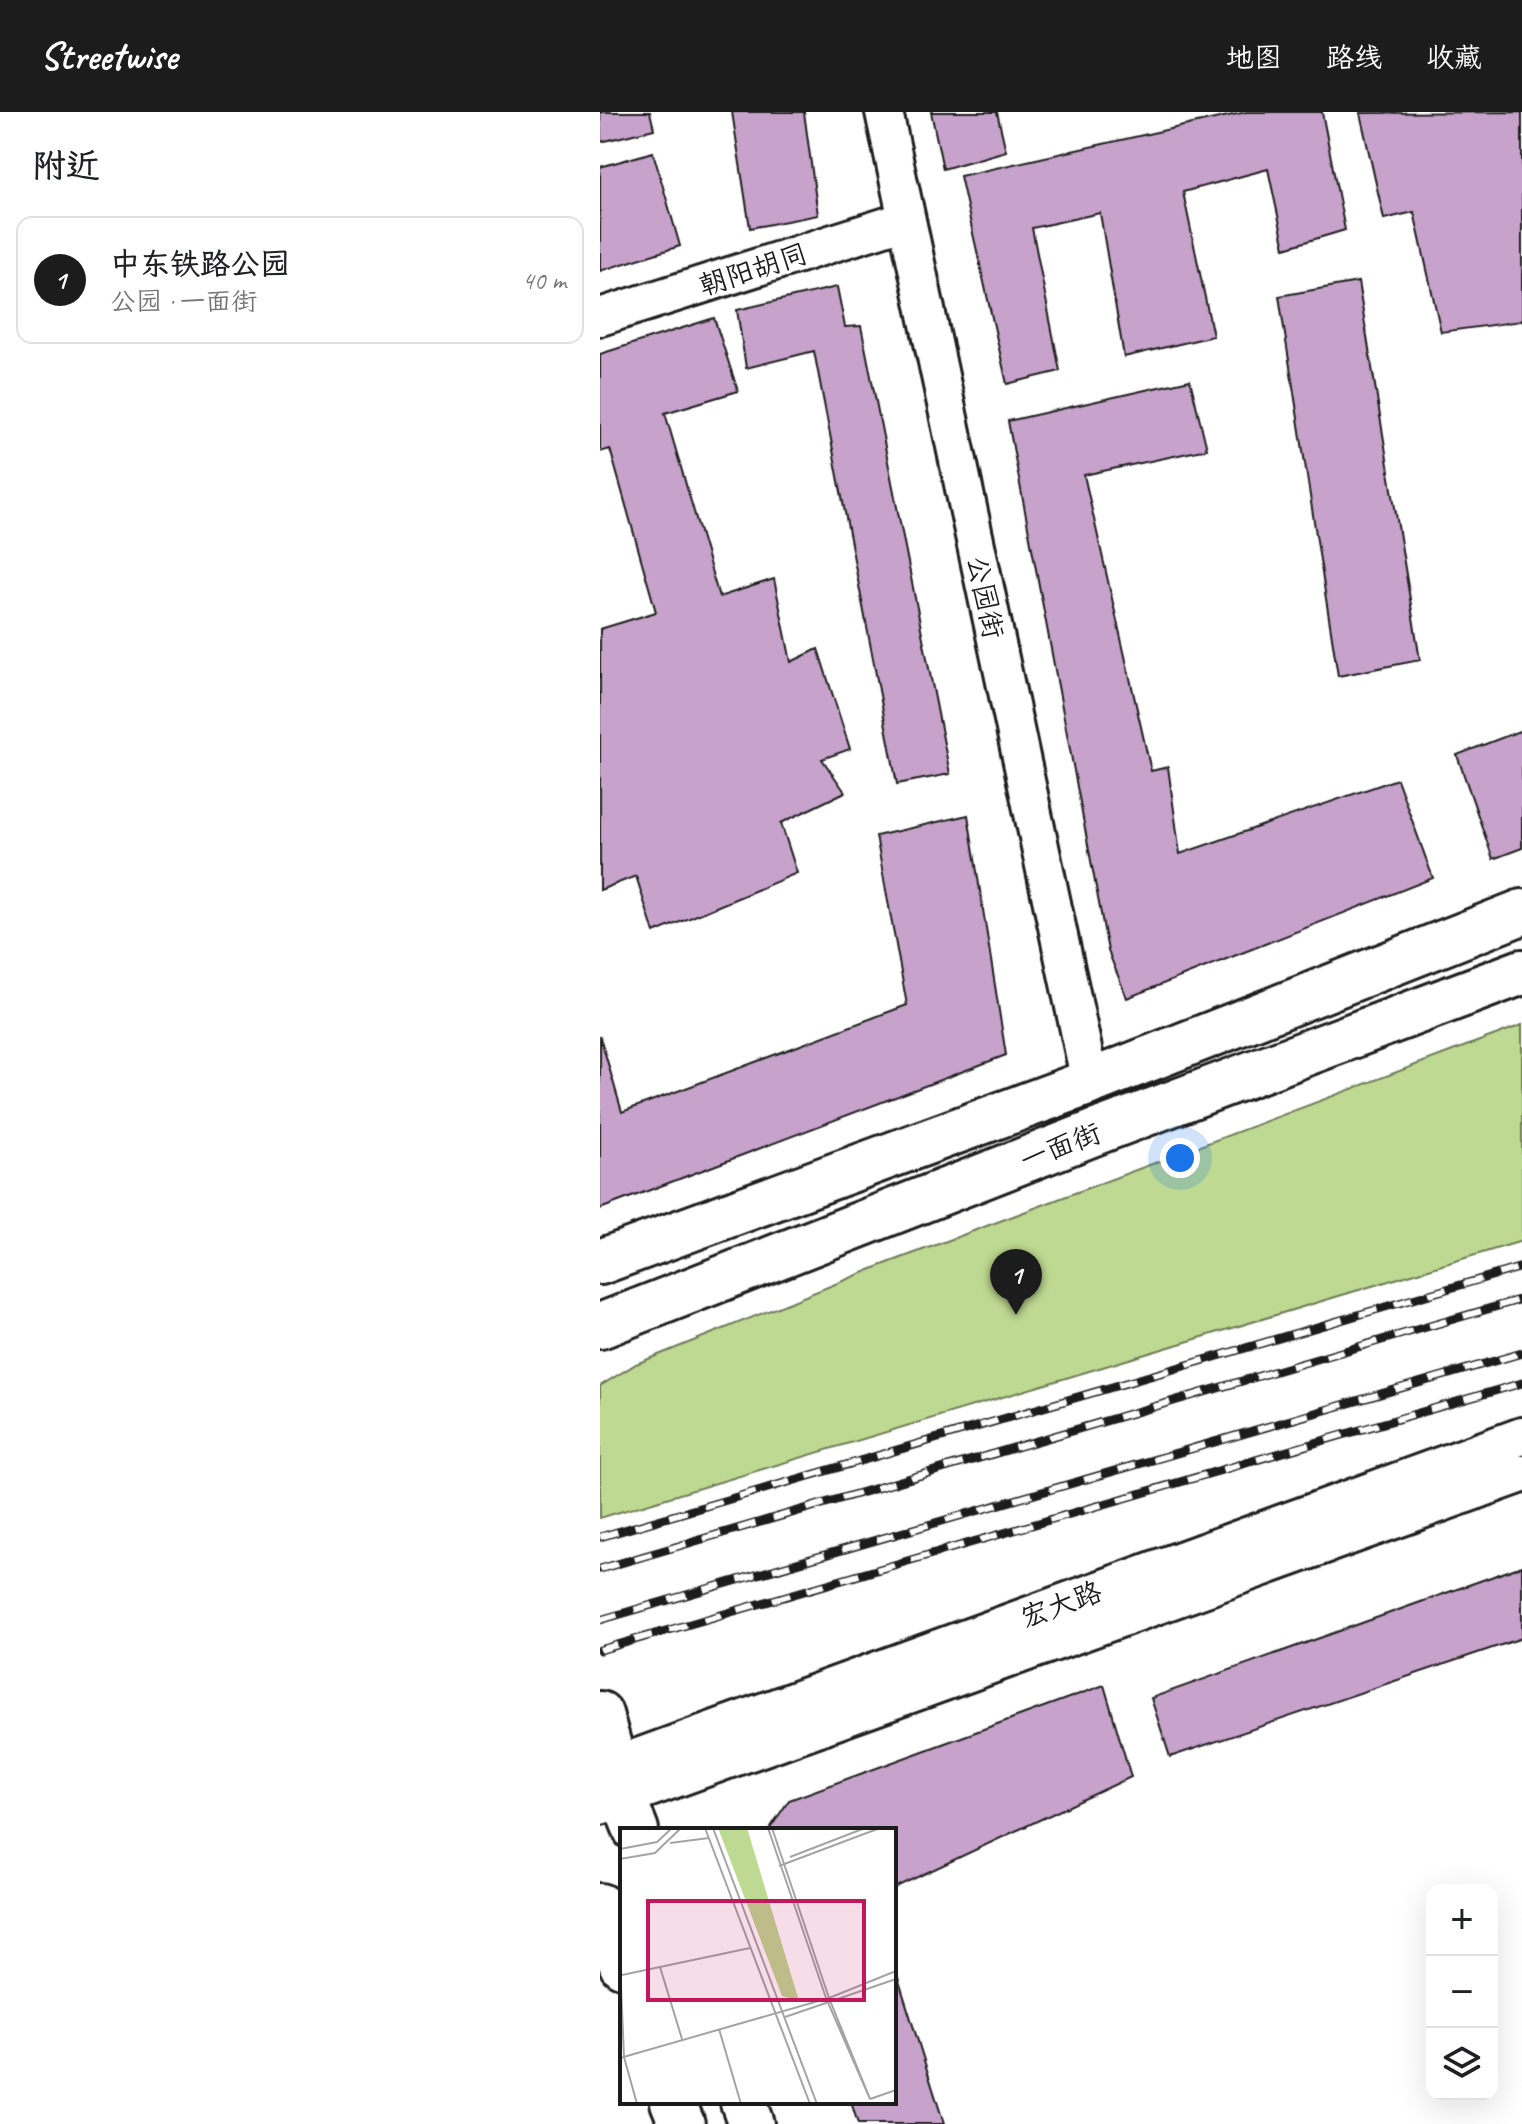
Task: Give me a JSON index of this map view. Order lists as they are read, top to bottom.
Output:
{
  "streets": {
    "main road": ["一面街"],
    "street": ["朝阳胡同", "公园街", "宏大路"]
  },
  "crossings": [
    ["朝阳胡同", "公园街"],
    ["公园街", "一面街"]
  ],
  "page": {
    "header": "Streetwise",
    "nav": ["地图", "路线", "收藏"],
    "heading": "附近",
    "list": [
      {
        "mark": "1",
        "name": "中东铁路公园",
        "note": "公园 · 一面街",
        "value": "40 m"
      }
    ],
    "pins": "1",
    "map_buttons": ["+", "−"]
  }
}
